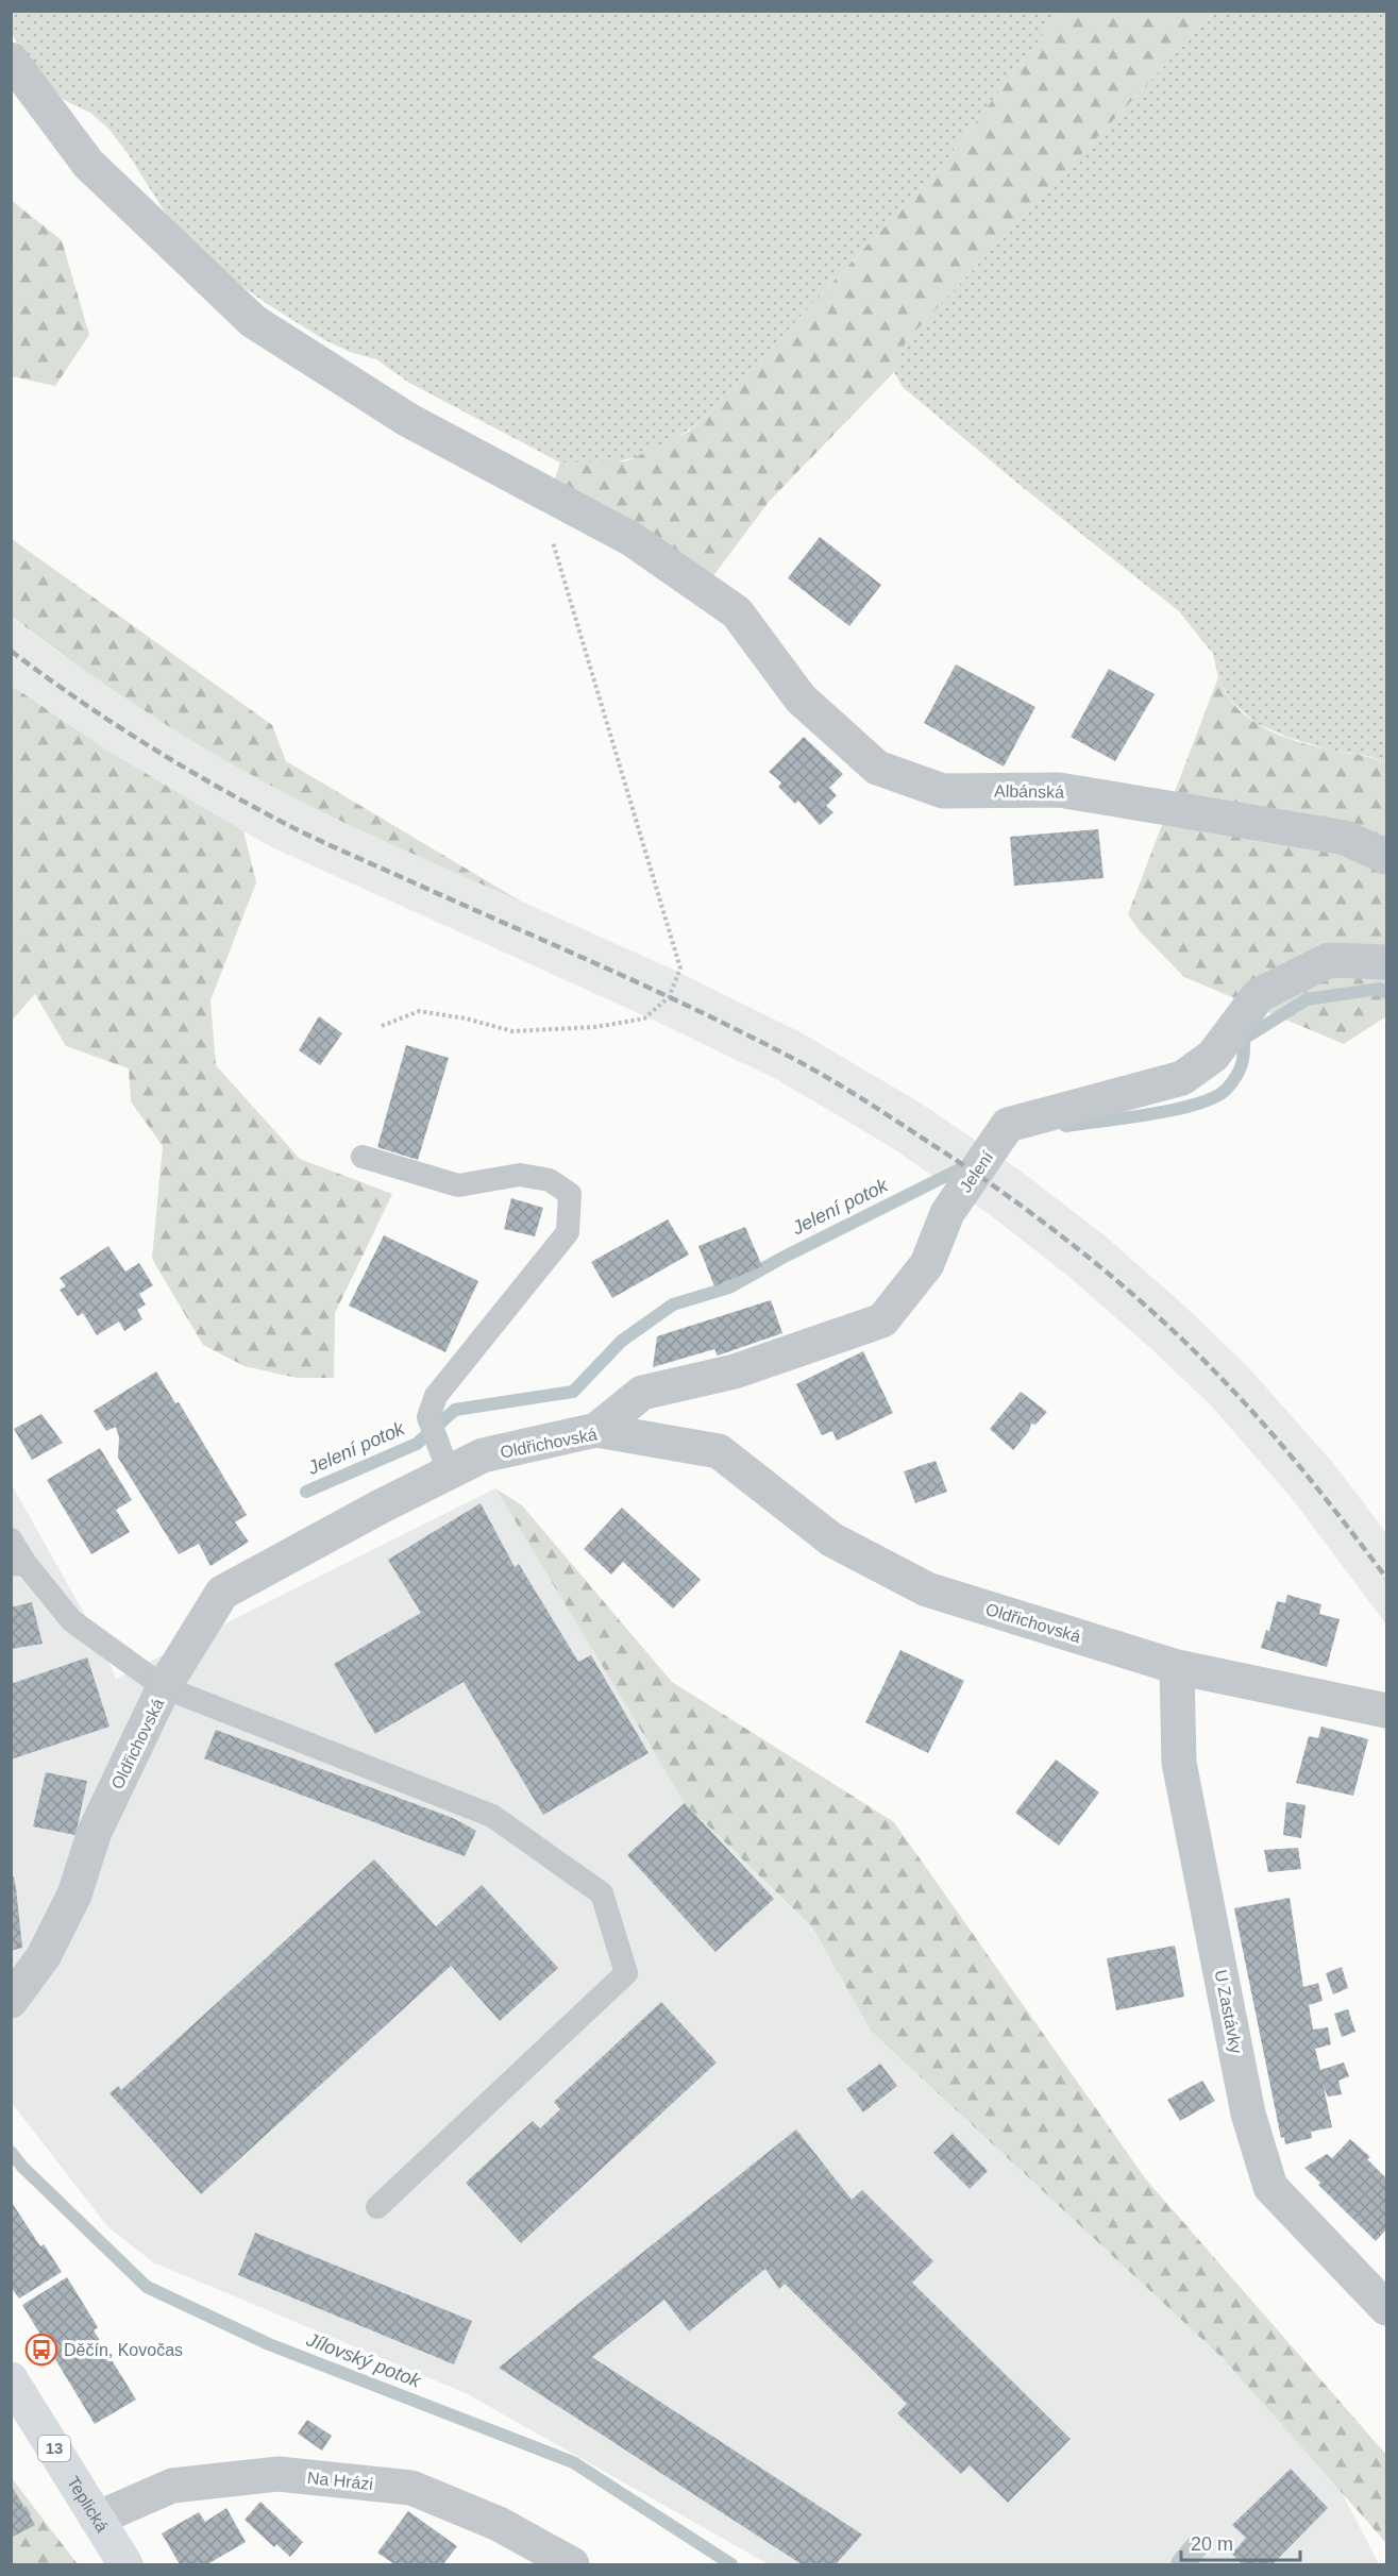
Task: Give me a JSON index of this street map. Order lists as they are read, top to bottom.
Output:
{
  "streets": {
    "main road": ["13", "Teplická"],
    "street": [
      "Albánská",
      "Jelení",
      "Oldřichovská",
      "U Zastávky",
      "Na Hrázi"
    ]
  },
  "crossings": [
    ["Jelení", "Oldřichovská"],
    ["Oldřichovská", "U Zastávky"],
    ["Na Hrázi", "Teplická"]
  ],
  "water": ["Jelení potok", "Jílovský potok"],
  "places": {
    "bus stop": ["Děčín, Kovočas"]
  },
  "scale_bar": "20 m"
}
